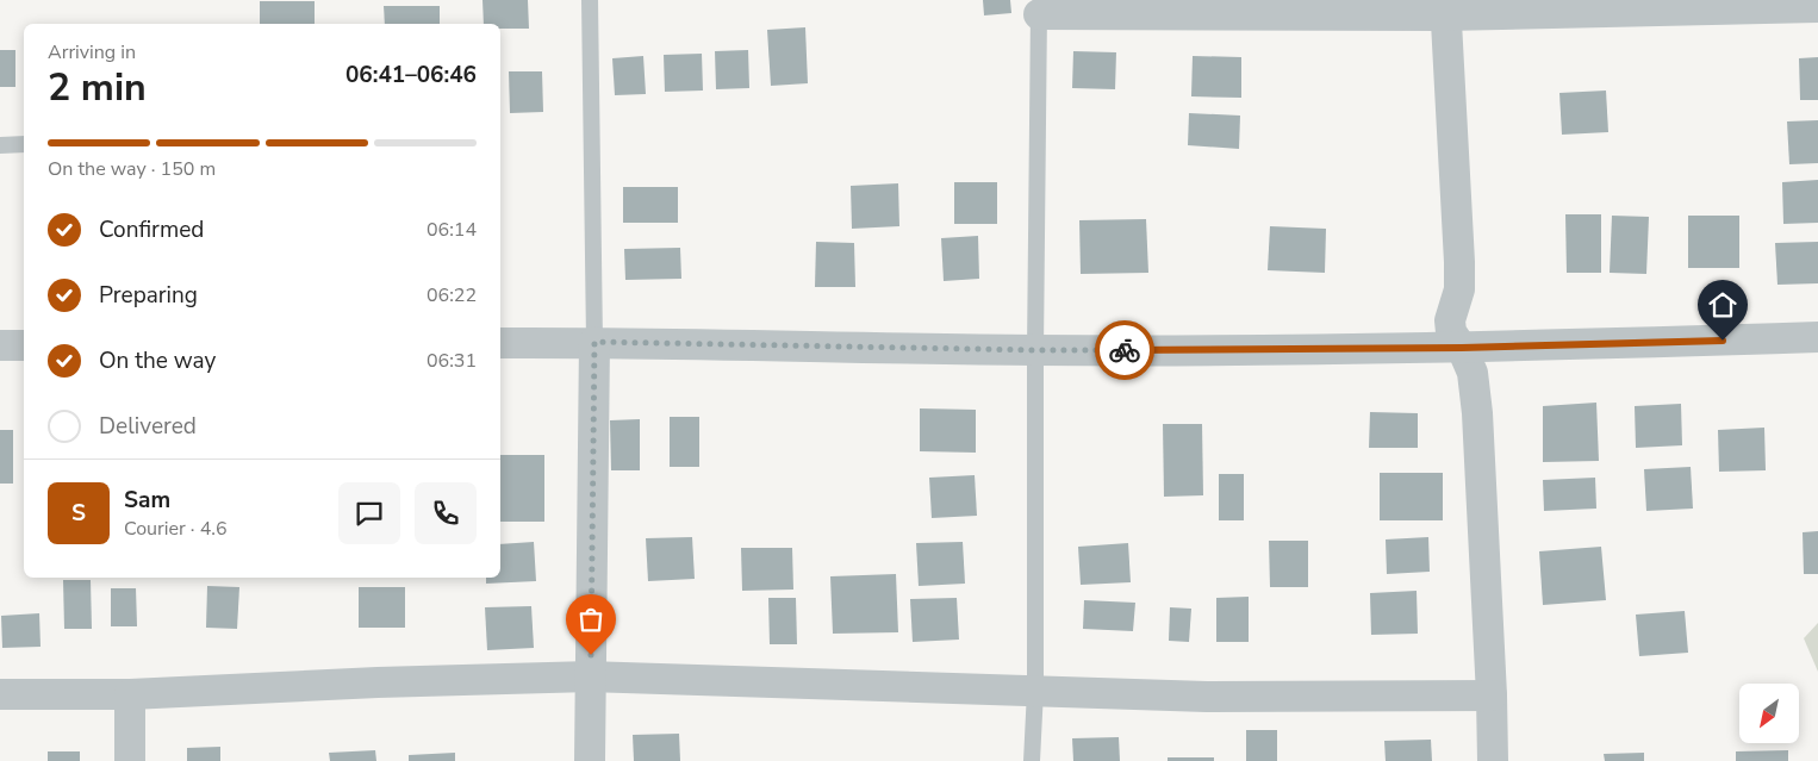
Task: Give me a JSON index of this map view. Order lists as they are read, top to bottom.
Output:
{
  "north": "bottom left",
  "page": {
    "heading": ["2 min", "Arriving in", "06:41–06:46"],
    "panel": ["Sam", "Courier · 4.6"],
    "bar": "On the way · 150 m",
    "list": [
      ["Confirmed", "06:14"],
      ["Preparing", "06:22"],
      ["On the way", "06:31"],
      "Delivered"
    ],
    "round": "S"
  }
}
